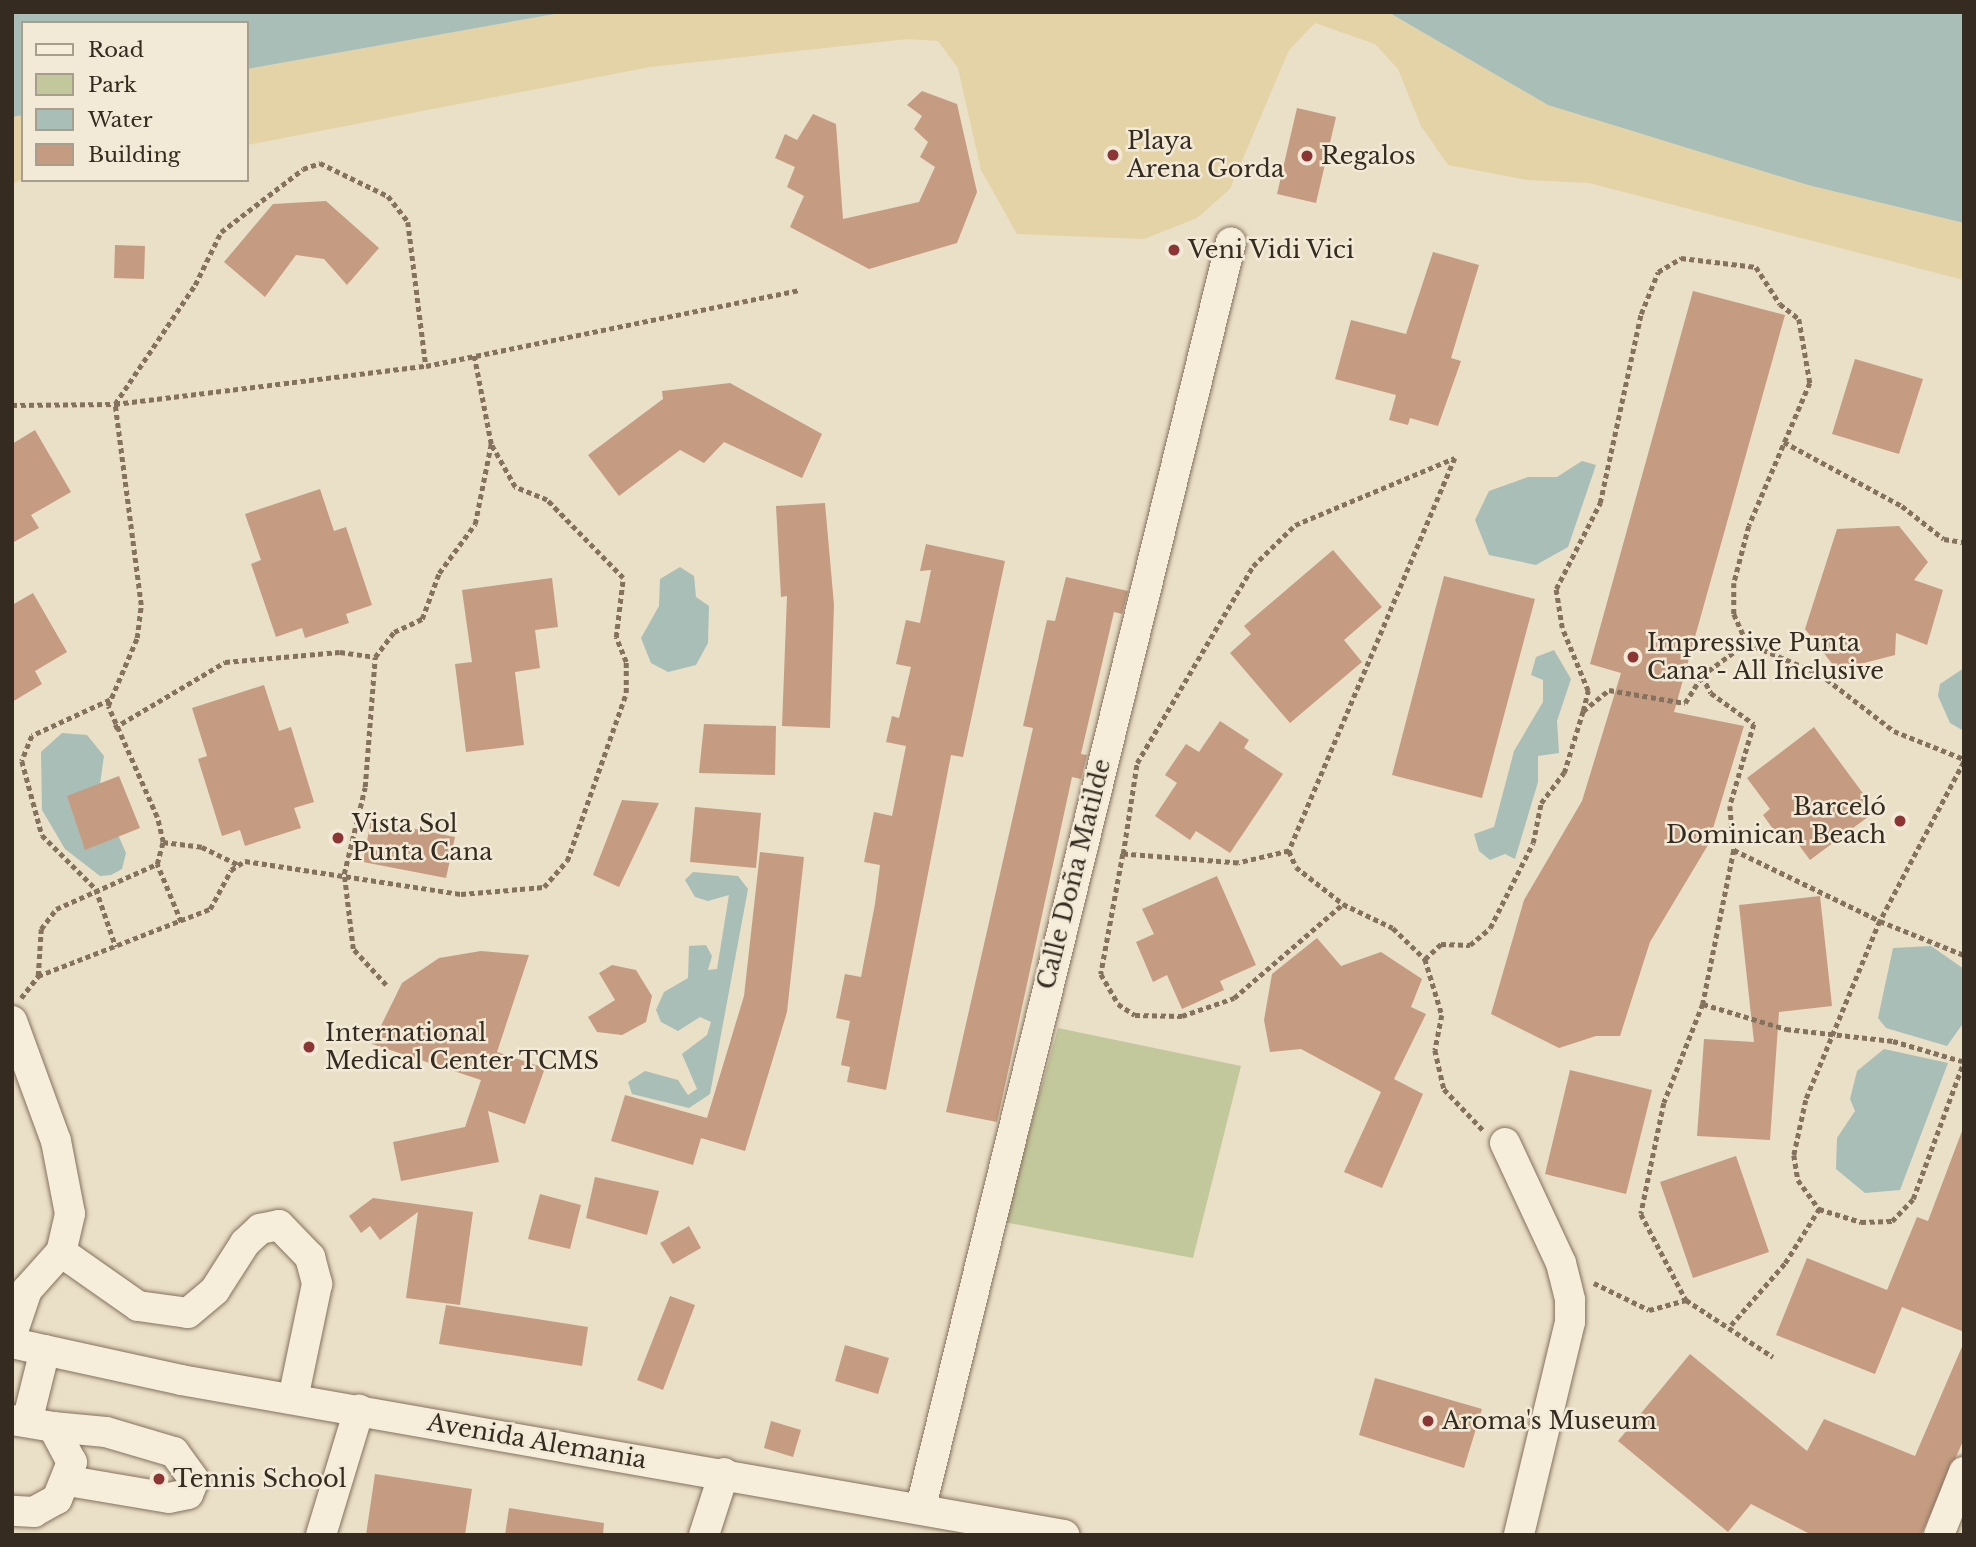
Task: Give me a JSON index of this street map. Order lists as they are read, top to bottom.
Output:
{
  "streets": {
    "street": ["Calle Doña Matilde", "Avenida Alemania"]
  },
  "crossings": [
    ["Calle Doña Matilde", "Avenida Alemania"]
  ],
  "places": [
    "Playa Arena Gorda",
    "Regalos",
    "Veni Vidi Vici",
    "Impressive Punta Cana - All Inclusive",
    "Barceló Dominican Beach",
    "Vista Sol Punta Cana",
    "International Medical Center TCMS",
    "Aroma's Museum",
    "Tennis School"
  ],
  "legend": [
    "Road",
    "Park",
    "Water",
    "Building"
  ]
}
